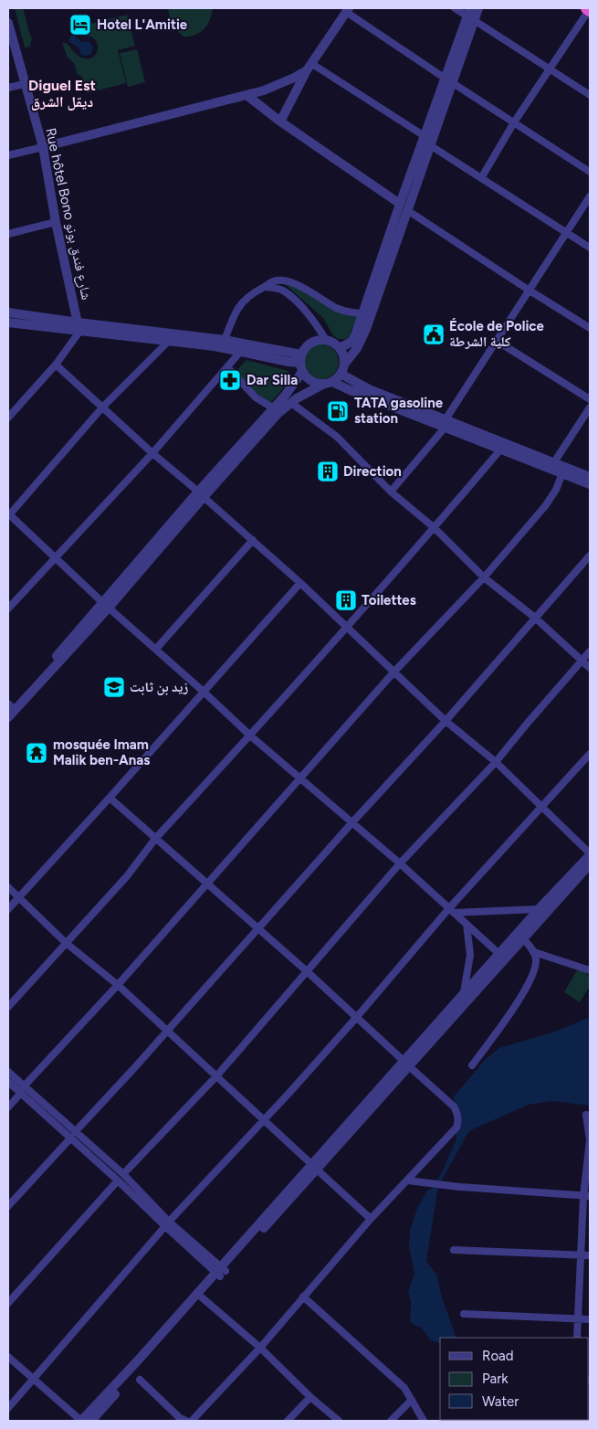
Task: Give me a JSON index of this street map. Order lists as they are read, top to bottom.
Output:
{
  "streets": {
    "street": ["Rue hôtel Bono شارع فندق بونو"]
  },
  "districts": ["Diguel Est ديقل الشرق"],
  "places": {
    "hotel": ["Hotel L'Amitie"],
    "public building": ["École de Police كلية الشرطة"],
    "pharmacy": ["Dar Silla"],
    "fuel station": ["TATA gasoline station"],
    "building": ["Direction", "Toilettes"],
    "school or university": ["زيد بن ثابت"],
    "temple": ["mosquée Imam Malik ben-Anas"]
  },
  "legend": ["Road", "Park", "Water"]
}
